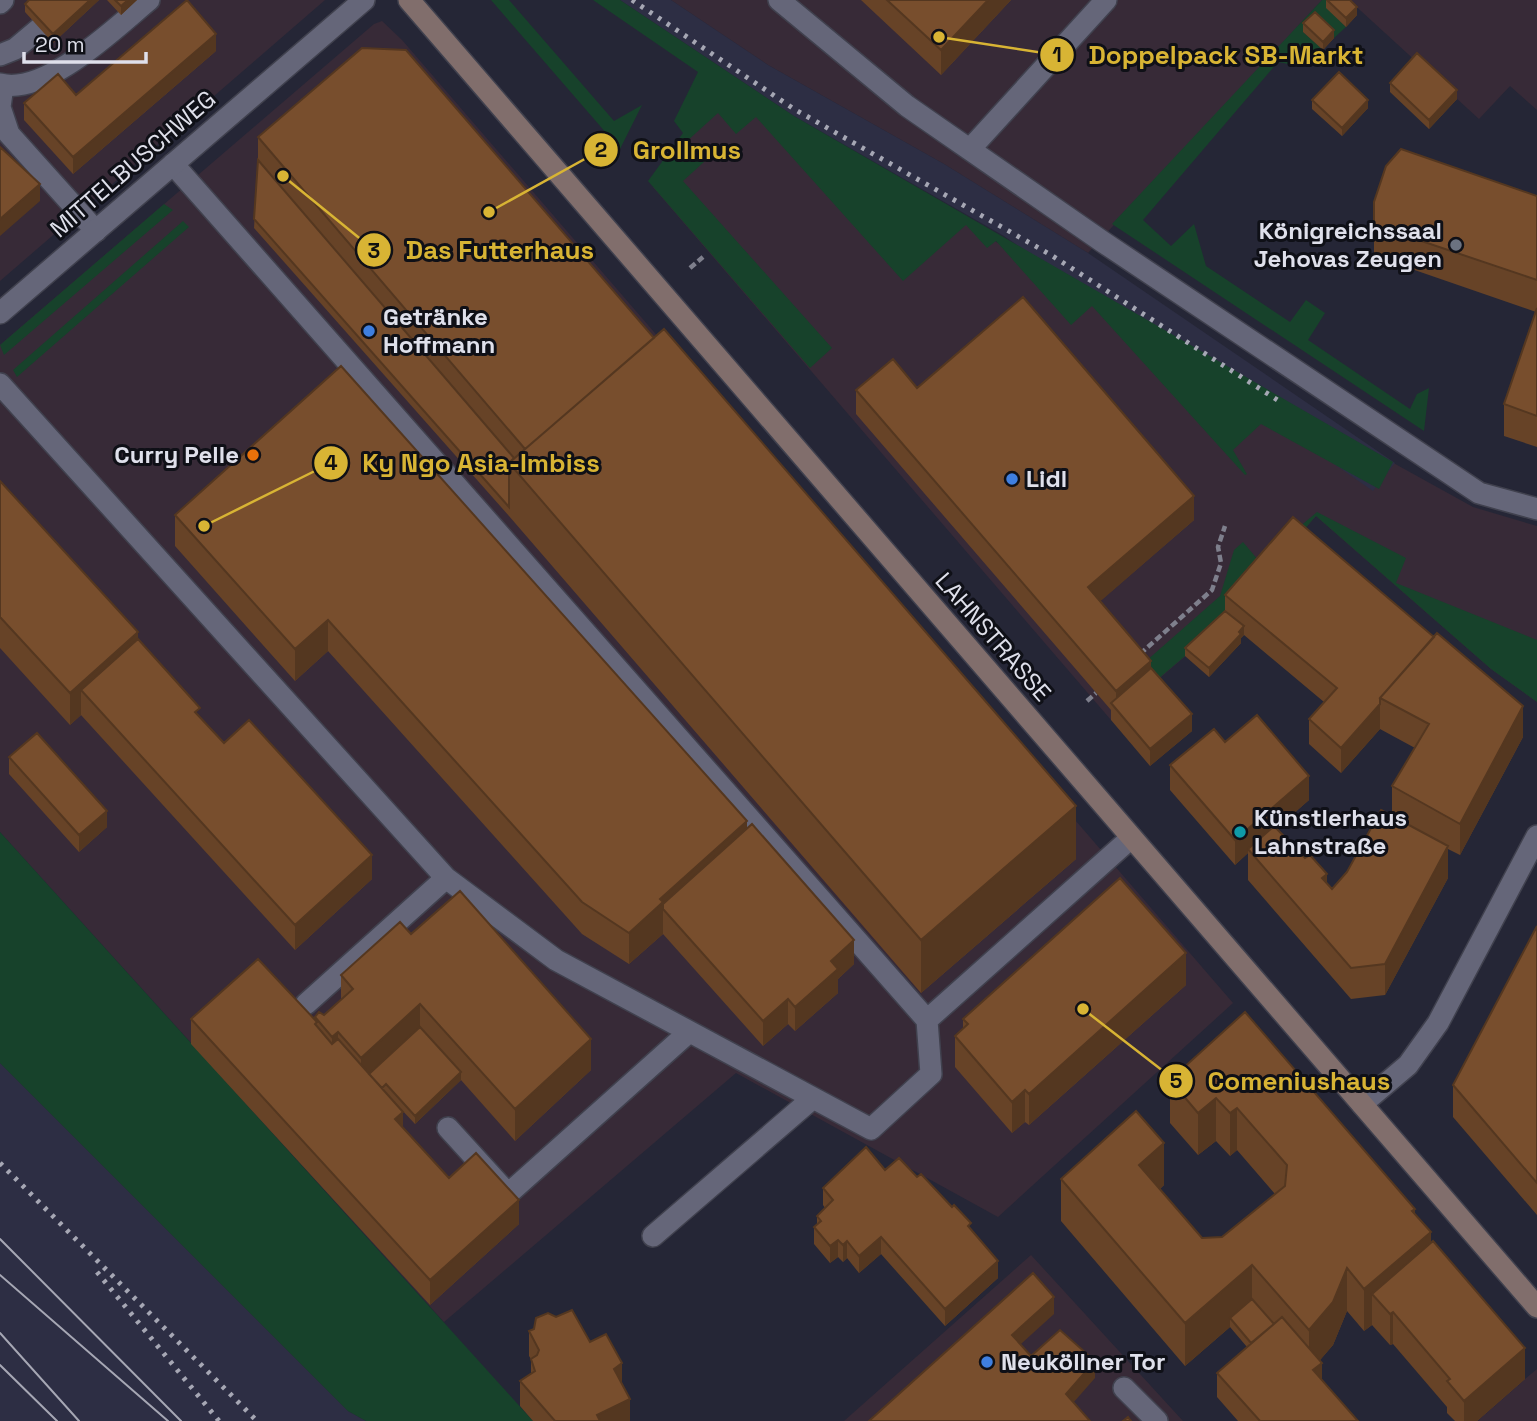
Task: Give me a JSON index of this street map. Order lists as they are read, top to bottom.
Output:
{
  "streets": {
    "street": ["MITTELBUSCHWEG", "LAHNSTRASSE"]
  },
  "places": [
    "Doppelpack SB-Markt",
    "Das Futterhaus",
    "Grollmus",
    "Königreichssaal Jehovas Zeugen",
    "Getränke Hoffmann",
    "Curry Pelle",
    "Lidl",
    "Ky Ngo Asia-Imbiss",
    "Künstlerhaus Lahnstraße",
    "Comeniushaus",
    "Neuköllner Tor"
  ],
  "scale_bar": "20 m"
}
